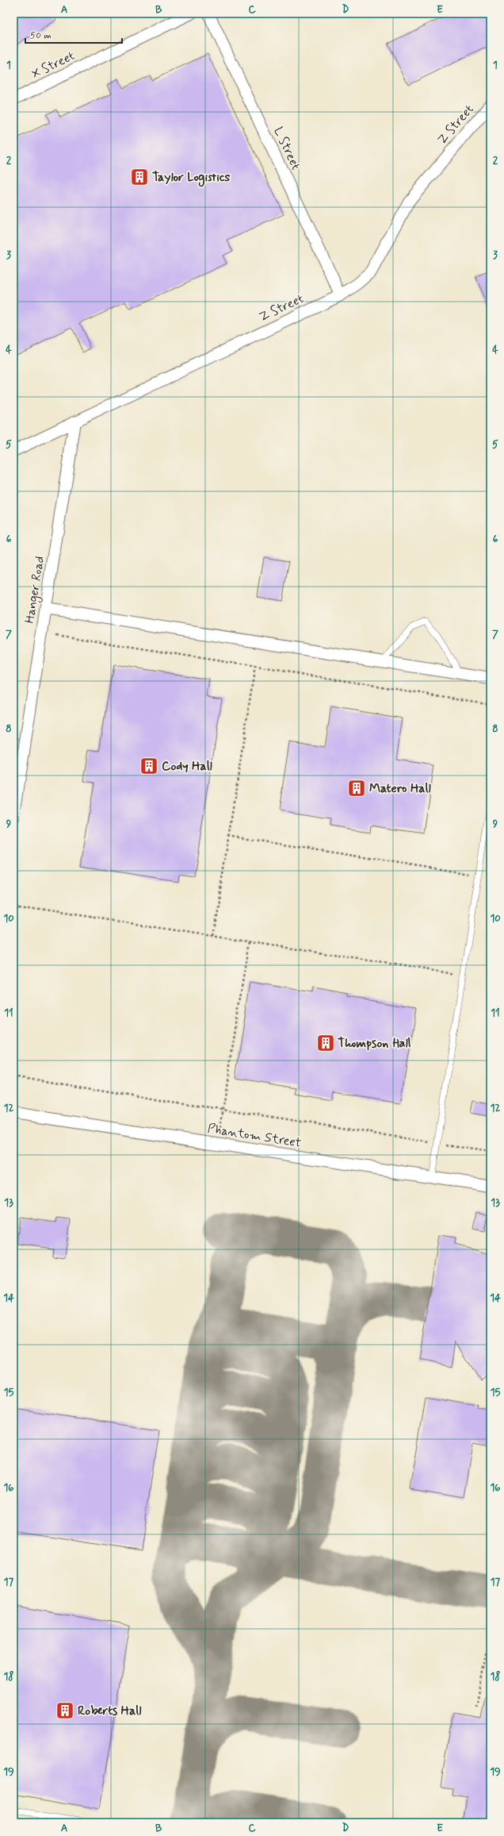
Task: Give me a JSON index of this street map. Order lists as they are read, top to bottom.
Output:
{
  "streets": {
    "street": [
      "X Street",
      "Z Street",
      "L Street",
      "Hanger Road",
      "Phantom Street"
    ]
  },
  "crossings": [
    ["Z Street", "L Street"],
    ["Z Street", "Hanger Road"]
  ],
  "places": {
    "building": [
      "Taylor Logistics",
      "Cody Hall",
      "Matero Hall",
      "Thompson Hall",
      "Roberts Hall"
    ]
  },
  "scale_bar": "50 m",
  "grid": {
    "columns": [
      "A",
      "B",
      "C",
      "D",
      "E"
    ],
    "rows": [
      "1",
      "2",
      "3",
      "4",
      "5",
      "6",
      "7",
      "8",
      "9",
      "10",
      "11",
      "12",
      "13",
      "14",
      "15",
      "16",
      "17",
      "18",
      "19"
    ]
  }
}
